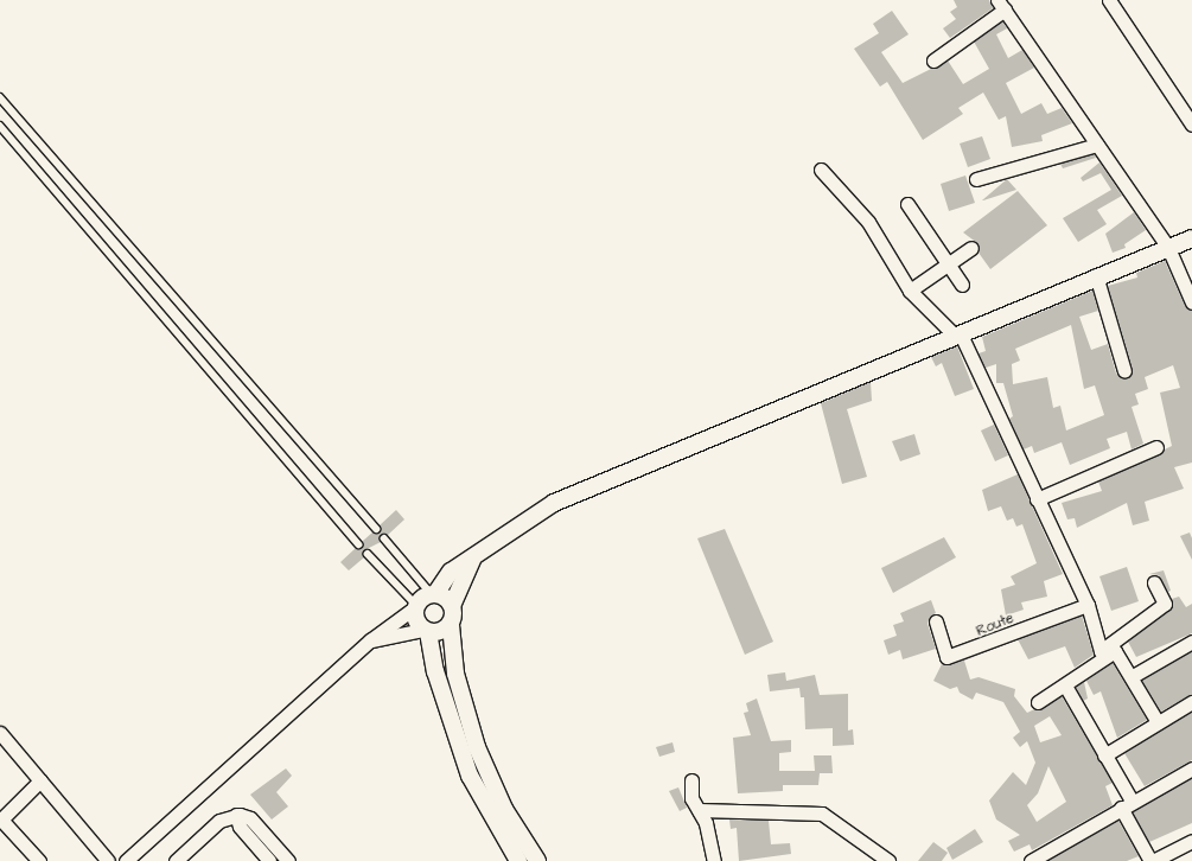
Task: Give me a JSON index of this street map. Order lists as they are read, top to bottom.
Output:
{
  "streets": {
    "street": ["Route"]
  }
}
